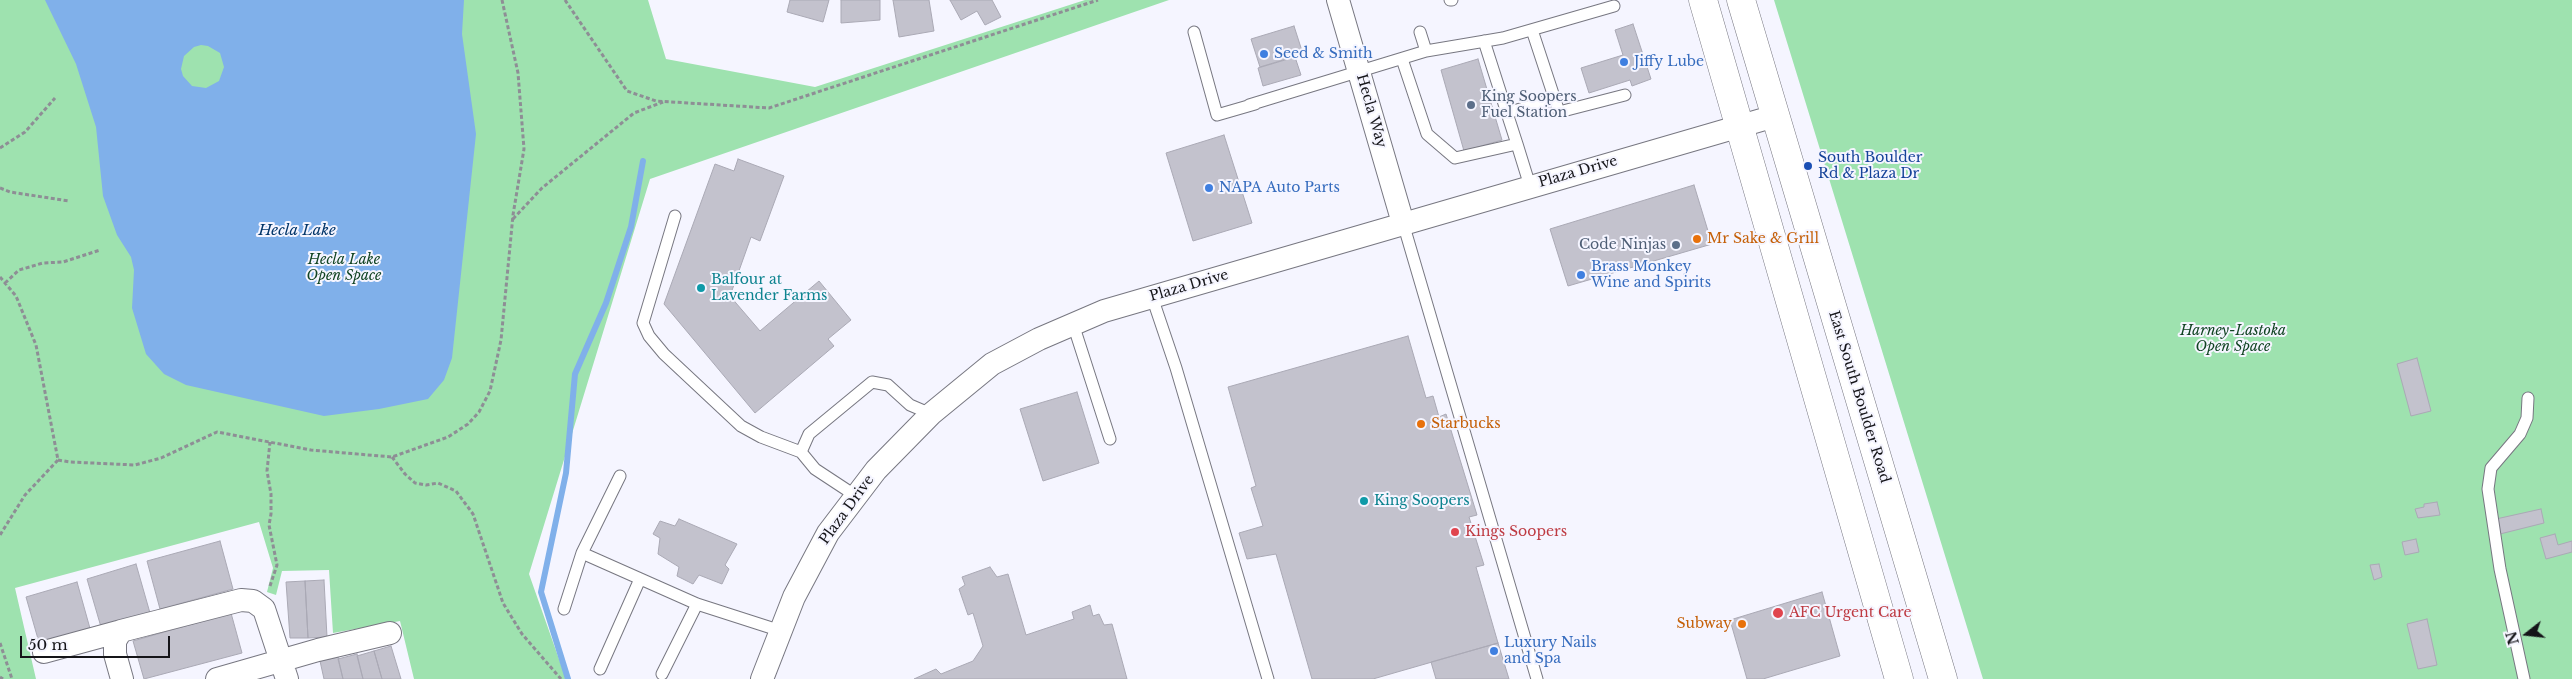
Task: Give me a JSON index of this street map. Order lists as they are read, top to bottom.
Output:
{
  "streets": {
    "main road": ["East South Boulder Road"],
    "street": ["Hecla Way", "Plaza Drive"]
  },
  "crossings": [
    ["Hecla Way", "Plaza Drive"],
    ["Plaza Drive", "East South Boulder Road"]
  ],
  "water": ["Hecla Lake"],
  "parks": ["Hecla Lake Open Space", "Harney-Lastoka Open Space"],
  "places": [
    "Seed & Smith",
    "Jiffy Lube",
    "King Soopers Fuel Station",
    "South Boulder Rd & Plaza Dr",
    "NAPA Auto Parts",
    "Mr Sake & Grill",
    "Code Ninjas",
    "Brass Monkey Wine and Spirits",
    "Balfour at Lavender Farms",
    "Starbucks",
    "King Soopers",
    "Kings Soopers",
    "AFC Urgent Care",
    "Subway",
    "Luxury Nails and Spa"
  ],
  "scale_bar": "50 m",
  "north": "left"
}
